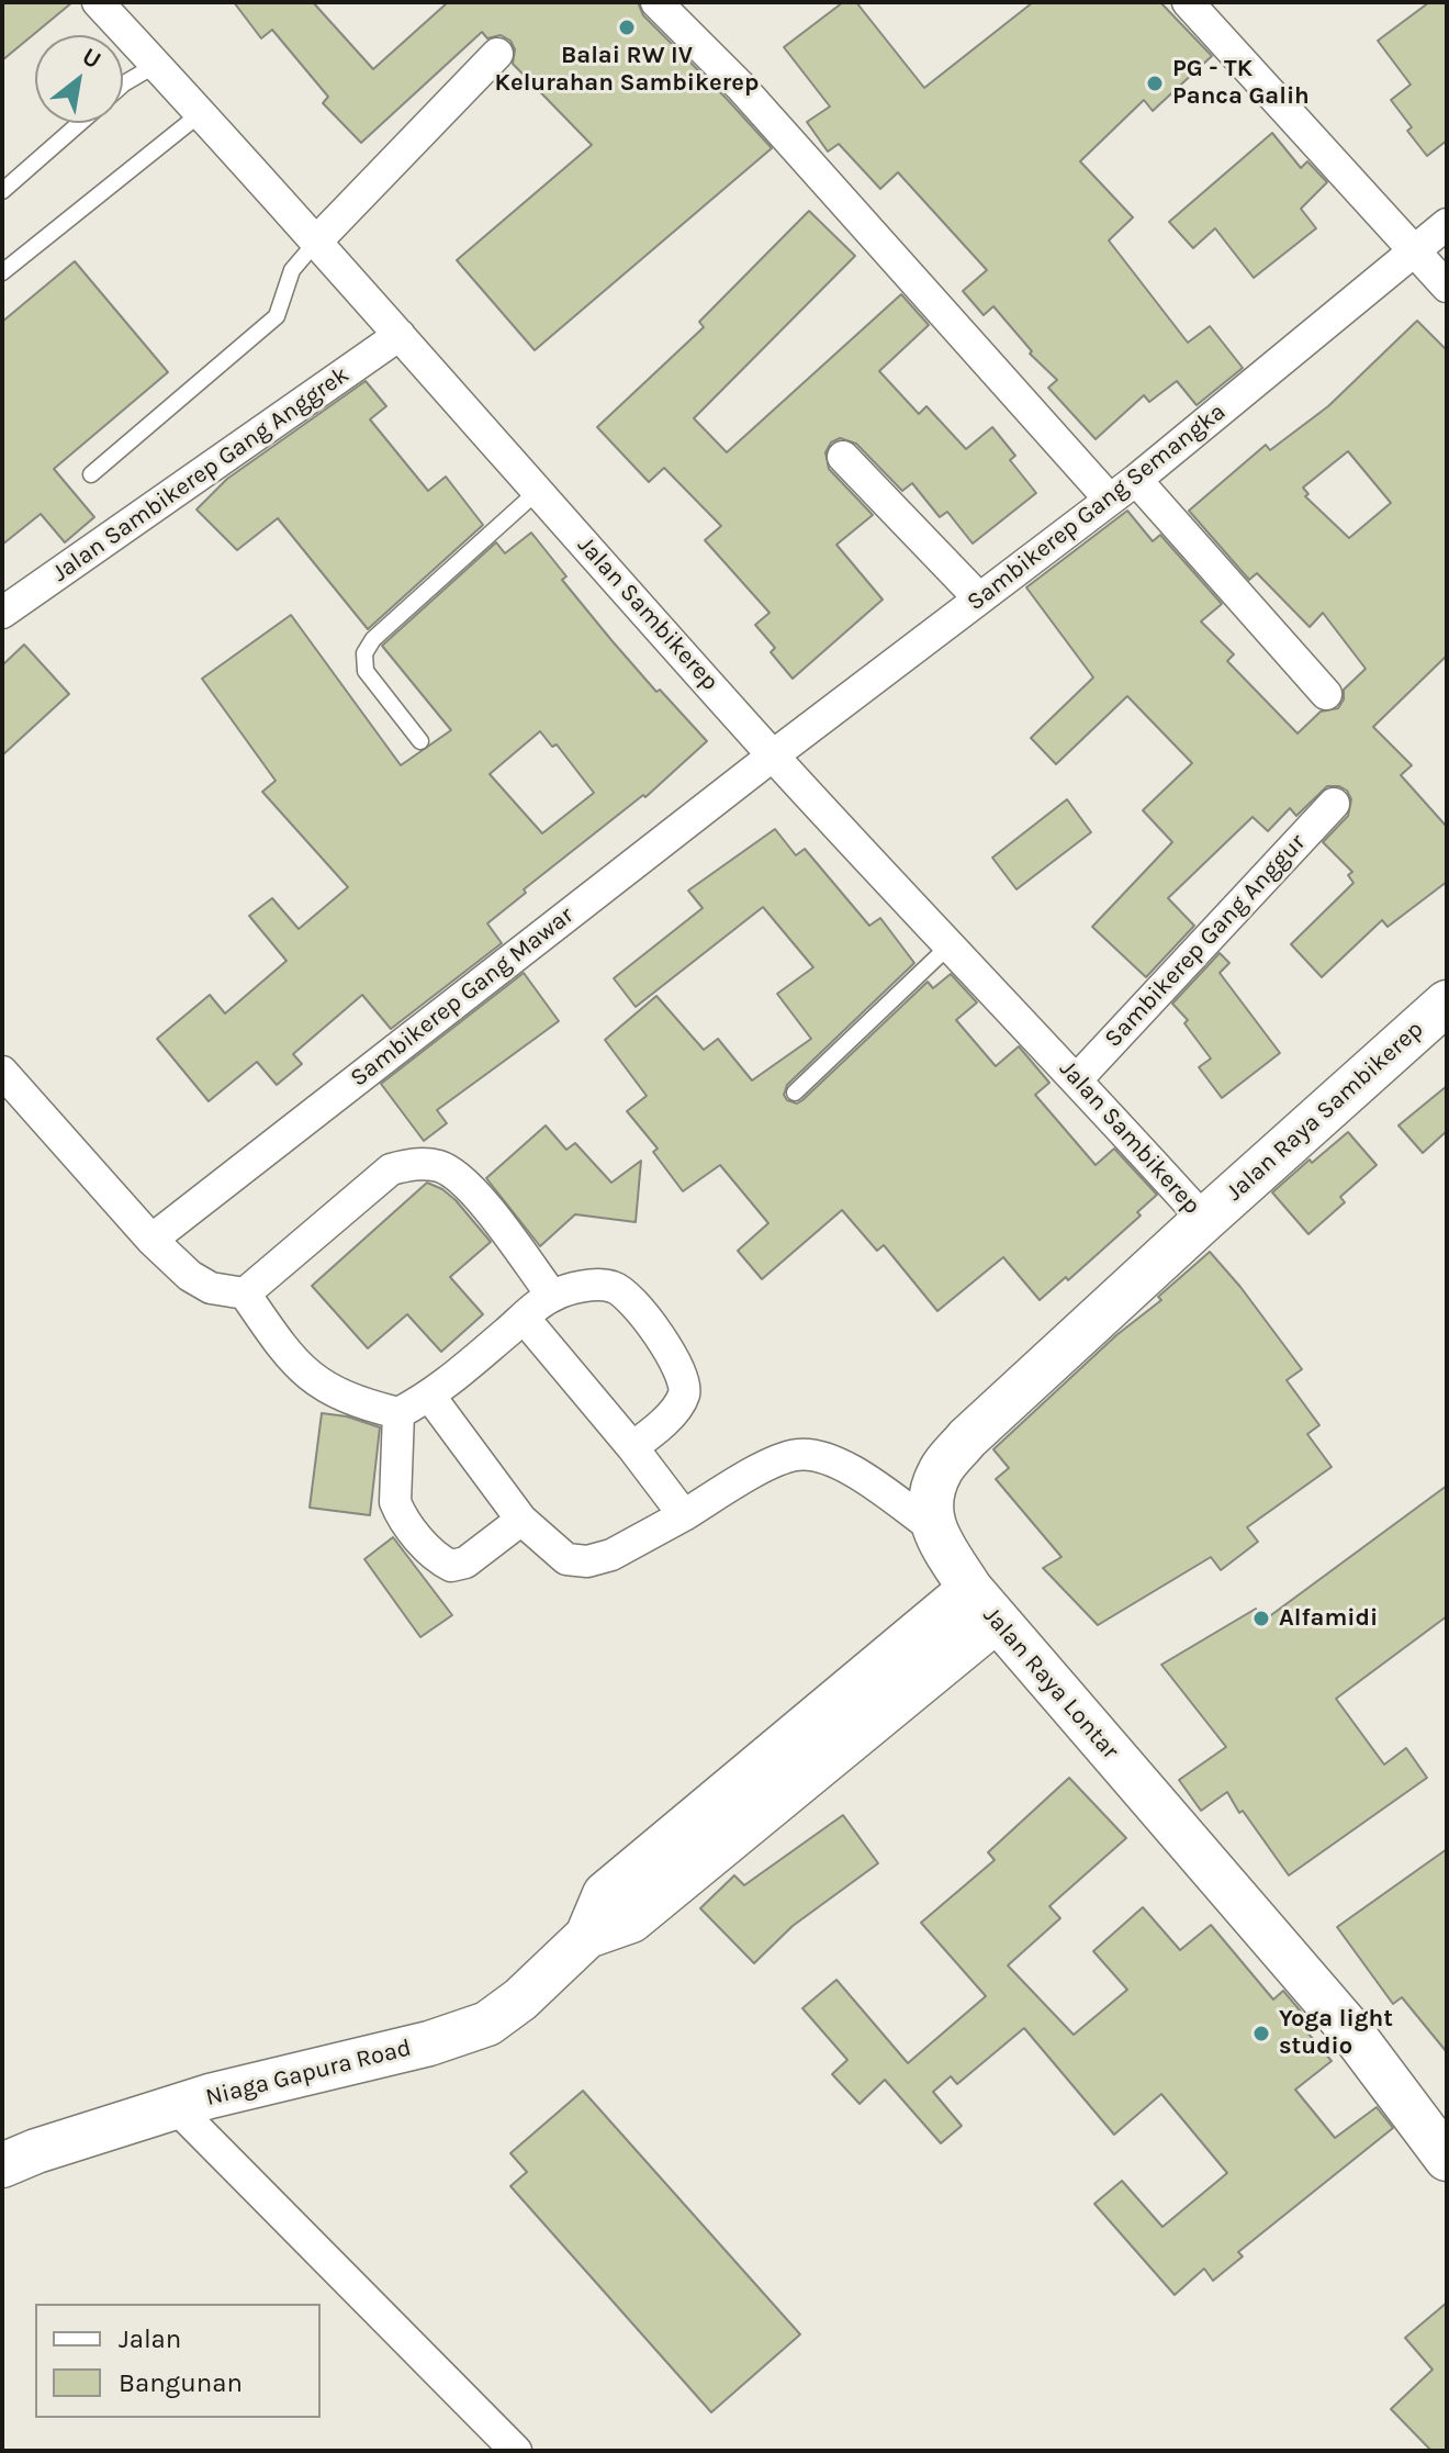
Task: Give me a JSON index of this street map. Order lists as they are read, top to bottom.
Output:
{
  "streets": {
    "street": [
      "Jalan Sambikerep Gang Anggrek",
      "Sambikerep Gang Semangka",
      "Jalan Sambikerep",
      "Sambikerep Gang Anggur",
      "Sambikerep Gang Mawar",
      "Jalan Raya Sambikerep",
      "Jalan Raya Lontar",
      "Niaga Gapura Road"
    ]
  },
  "crossings": [
    ["Jalan Sambikerep Gang Anggrek", "Jalan Sambikerep"],
    ["Sambikerep Gang Semangka", "Jalan Sambikerep"],
    ["Sambikerep Gang Semangka", "Sambikerep Gang Mawar"],
    ["Jalan Sambikerep", "Sambikerep Gang Anggur"],
    ["Jalan Sambikerep", "Sambikerep Gang Mawar"],
    ["Jalan Sambikerep", "Jalan Raya Sambikerep"],
    ["Jalan Raya Lontar", "Niaga Gapura Road"]
  ],
  "places": [
    "Balai RW IV Kelurahan Sambikerep",
    "PG - TK Panca Galih",
    "Alfamidi",
    "Yoga light studio"
  ],
  "legend": ["Jalan", "Bangunan"],
  "north": "top right"
}
